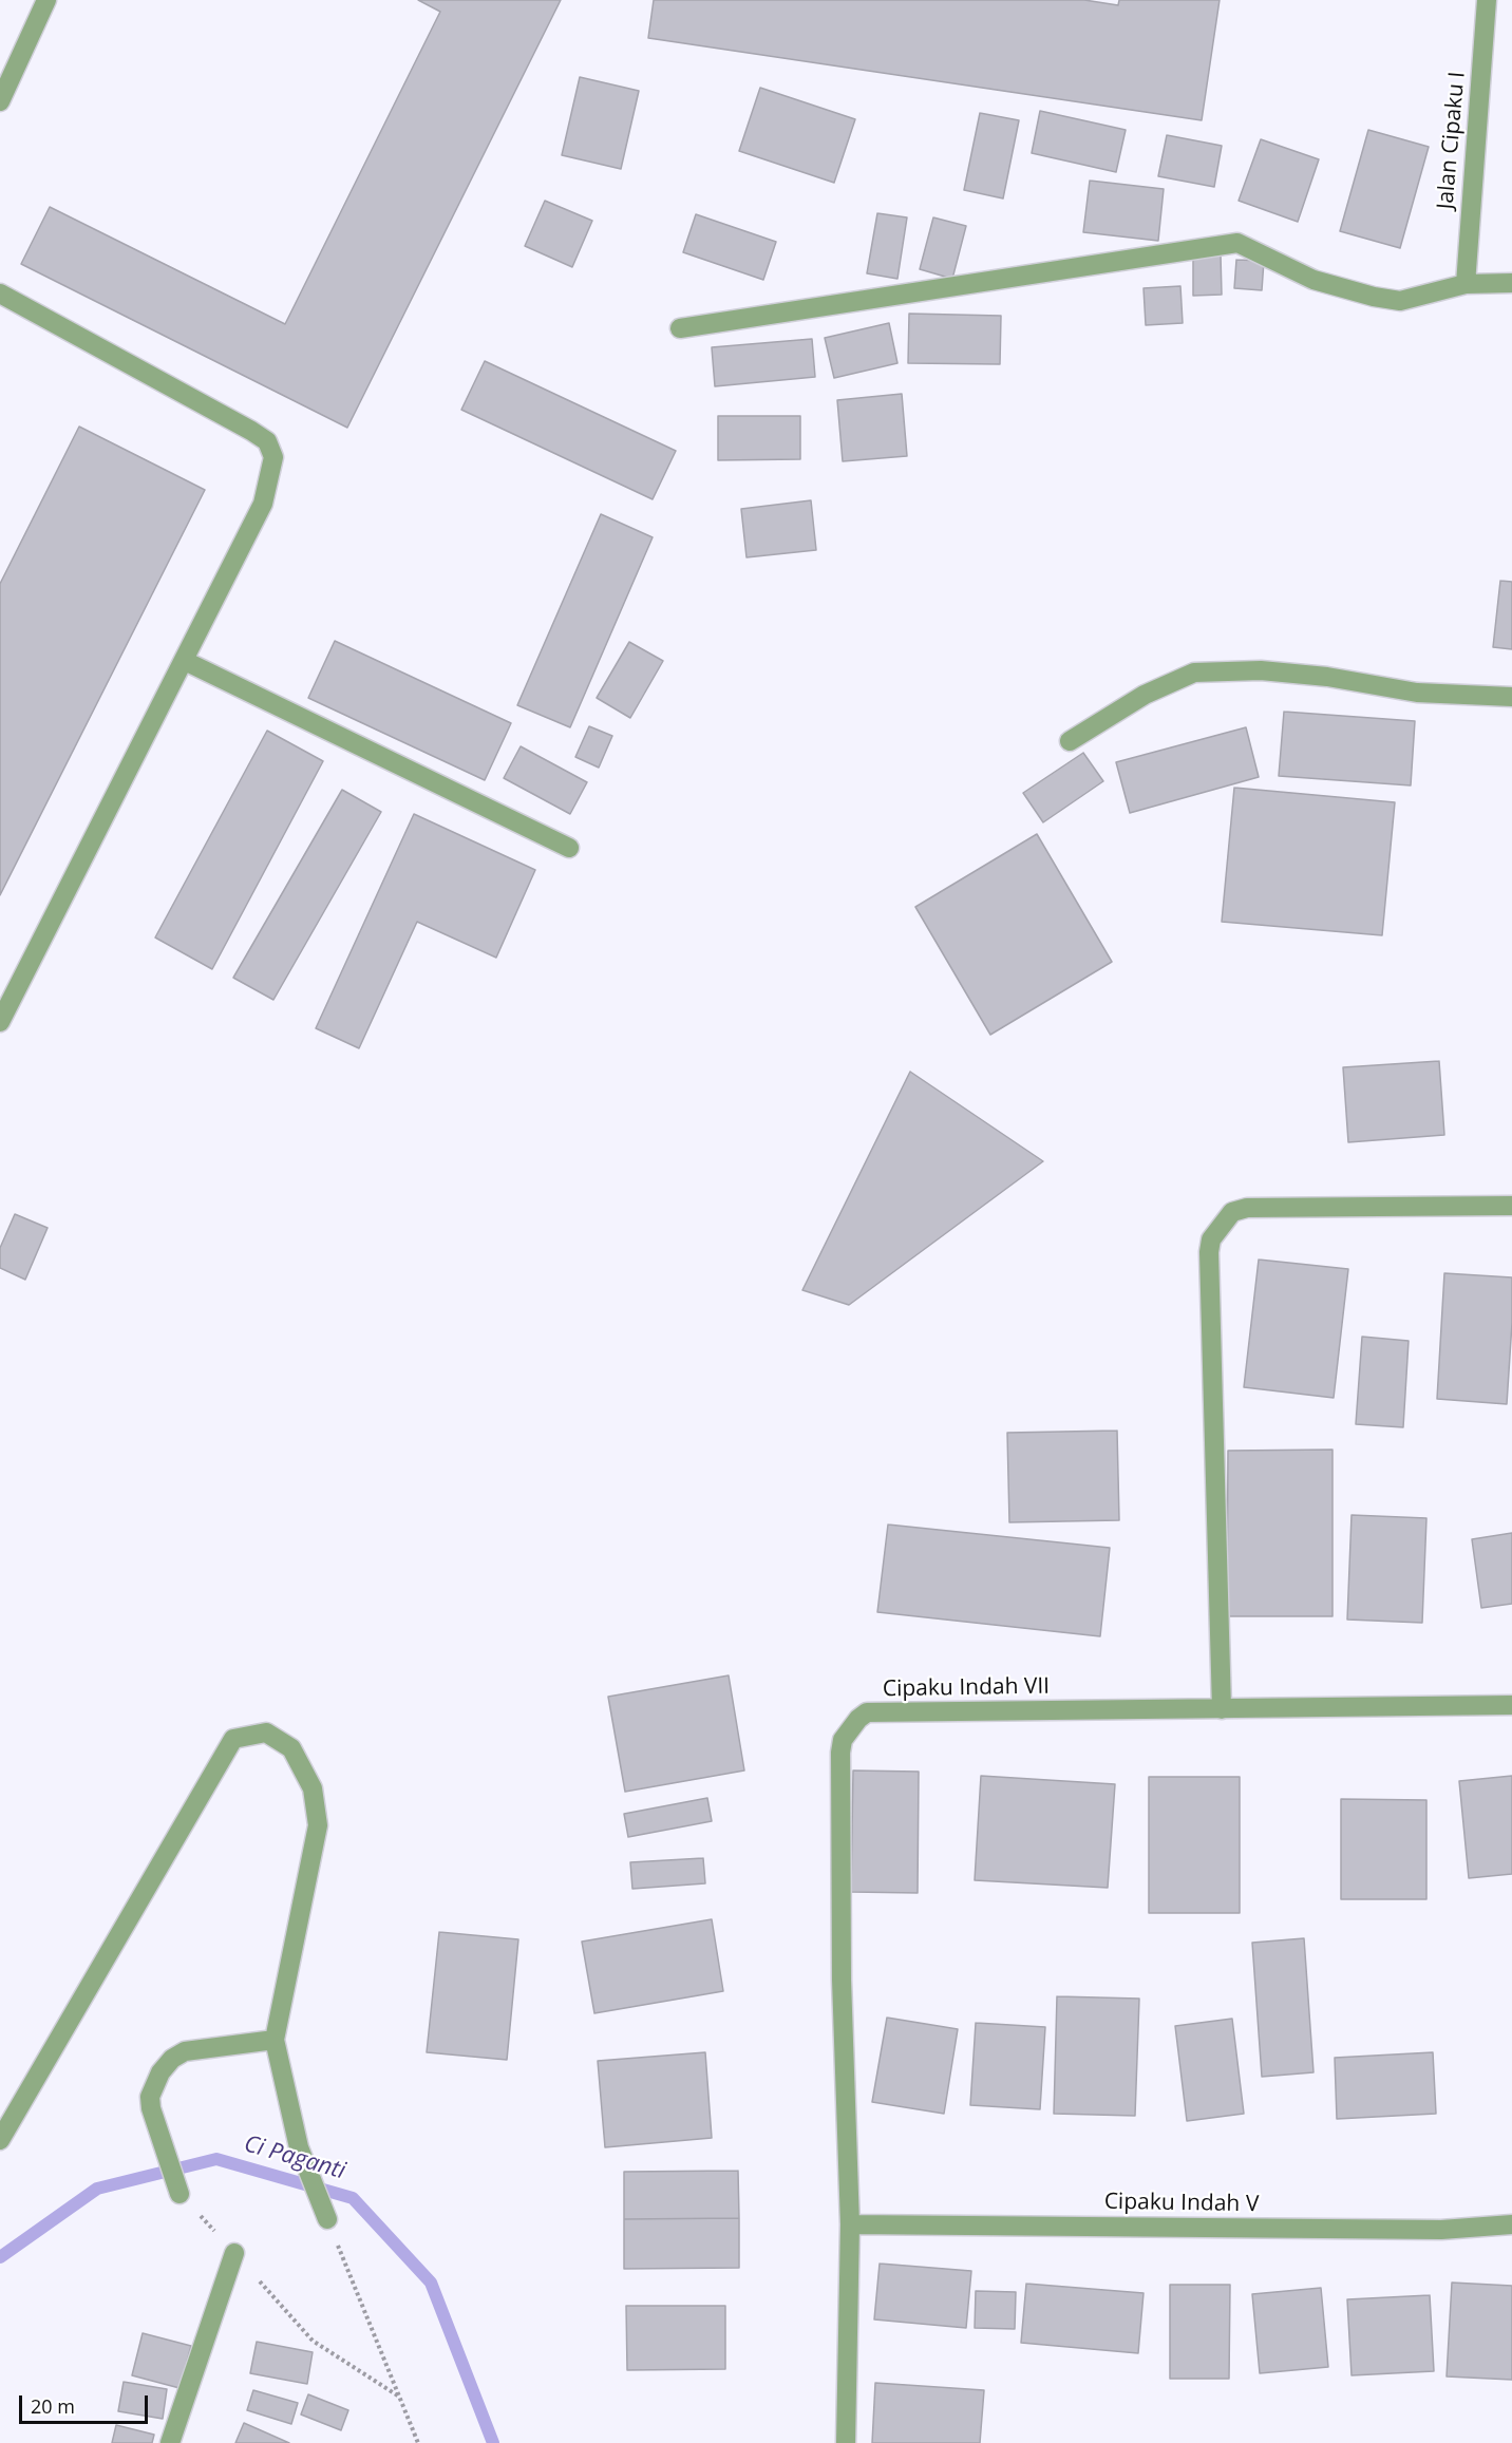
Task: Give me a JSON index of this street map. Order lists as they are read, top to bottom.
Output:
{
  "streets": {
    "street": ["Jalan Cipaku I", "Cipaku Indah VII", "Cipaku Indah V"]
  },
  "crossings": [
    ["Cipaku Indah VII", "Cipaku Indah V"]
  ],
  "water": ["Ci Paganti"],
  "scale_bar": "20 m"
}
